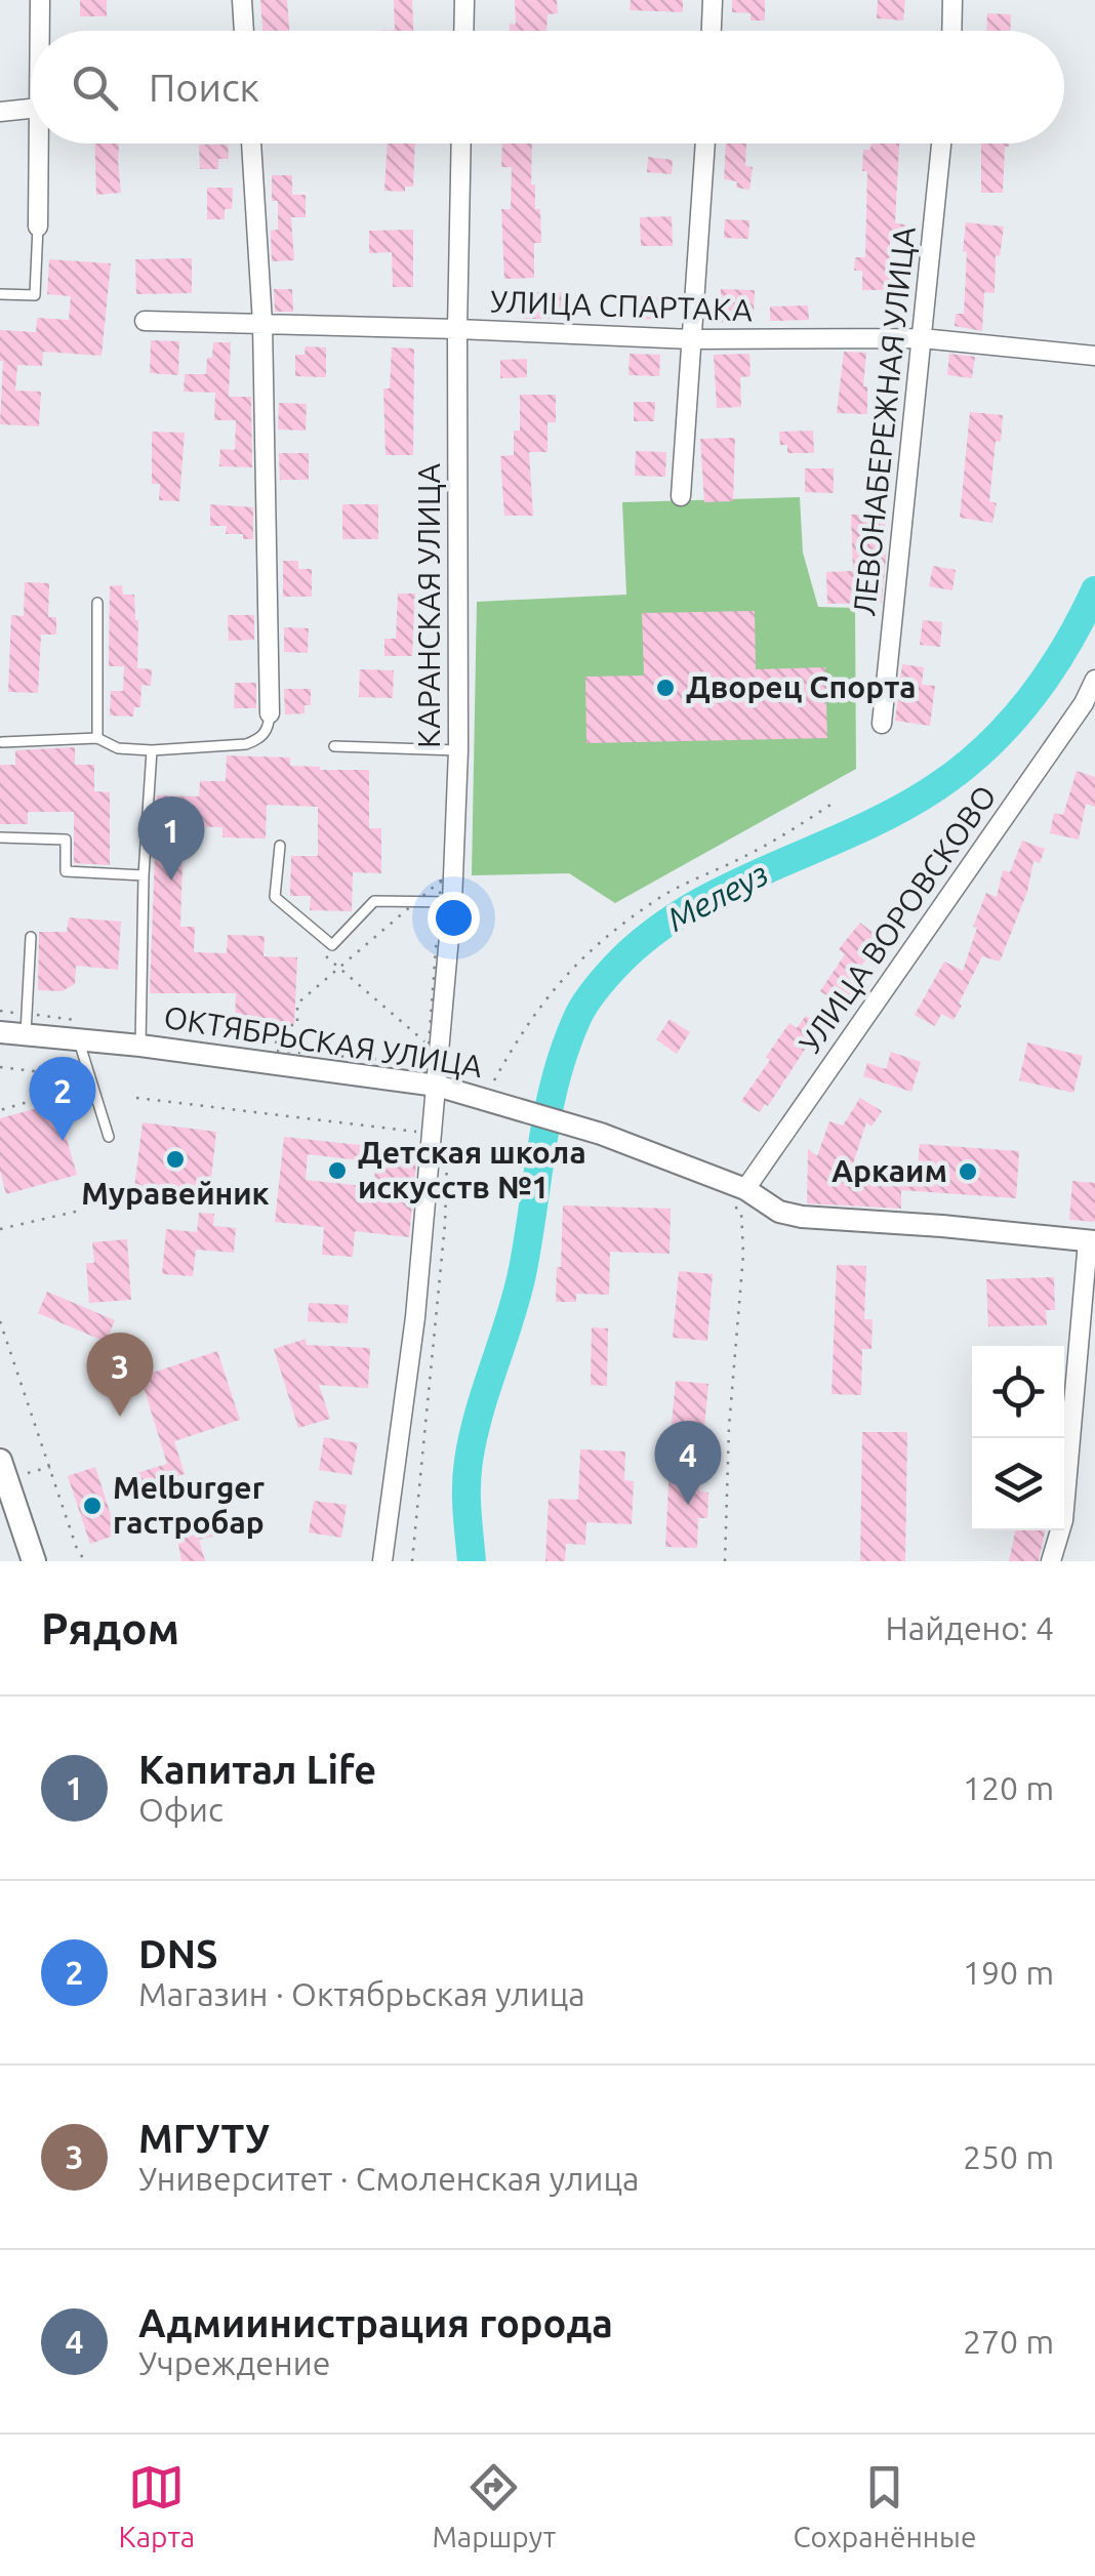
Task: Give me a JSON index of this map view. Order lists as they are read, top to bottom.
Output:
{
  "streets": {
    "street": [
      "УЛИЦА СПАРТАКА",
      "ЛЕВОНАБЕРЕЖНАЯ УЛИЦА",
      "КАРАНСКАЯ УЛИЦА",
      "УЛИЦА ВОРОВСКОВО",
      "ОКТЯБРЬСКАЯ УЛИЦА"
    ]
  },
  "crossings": [
    ["УЛИЦА СПАРТАКА", "ЛЕВОНАБЕРЕЖНАЯ УЛИЦА"],
    ["УЛИЦА СПАРТАКА", "КАРАНСКАЯ УЛИЦА"],
    ["КАРАНСКАЯ УЛИЦА", "ОКТЯБРЬСКАЯ УЛИЦА"],
    ["УЛИЦА ВОРОВСКОВО", "ОКТЯБРЬСКАЯ УЛИЦА"]
  ],
  "water": ["Мелеуз"],
  "places": [
    "Дворец Спорта",
    "Муравейник",
    "Детская школа искусств №1",
    "Аркаим",
    "Melburger гастробар"
  ],
  "page": {
    "search": "Поиск",
    "pins": [
      "1",
      "2",
      "3",
      "4"
    ],
    "heading": ["Рядом", "Найдено: 4"],
    "list": [
      {
        "mark": "1",
        "name": "Капитал Life",
        "note": "Офис",
        "value": "120 m"
      },
      {
        "mark": "2",
        "name": "DNS",
        "note": "Магазин · Октябрьская улица",
        "value": "190 m"
      },
      {
        "mark": "3",
        "name": "МГУТУ",
        "note": "Университет · Смоленская улица",
        "value": "250 m"
      },
      {
        "mark": "4",
        "name": "Адмиинистрация города",
        "note": "Учреждение",
        "value": "270 m"
      }
    ],
    "nav": ["Карта", "Маршрут", "Сохранённые"]
  }
}
